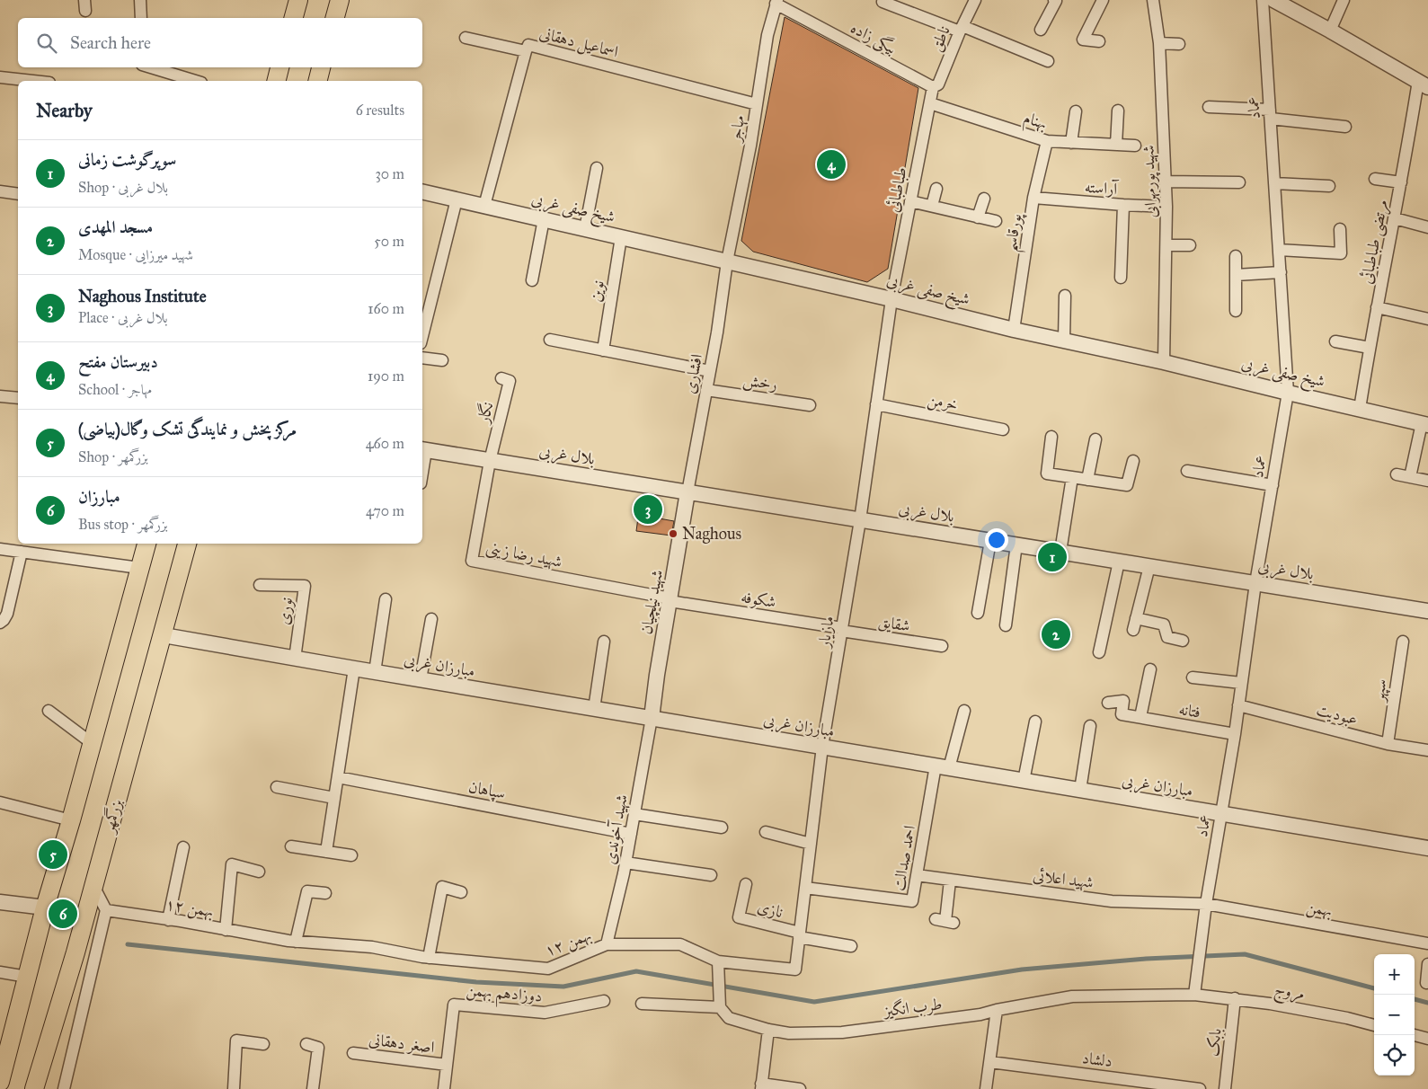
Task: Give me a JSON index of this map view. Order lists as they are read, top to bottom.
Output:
{
  "streets": {
    "main road": ["بزرگمهر"],
    "street": [
      "بیگی زاده",
      "ناطق",
      "اسماعیل دهقانی",
      "عماد",
      "بهنام",
      "مهاجر",
      "شهید پورمهرابی",
      "آراسته",
      "طباطبائی",
      "شیخ صفی غربی",
      "پورقاسم",
      "مرتضی طباطبائی",
      "نوین",
      "افشاری",
      "رخش",
      "خرمن",
      "نگار",
      "بلال غربی",
      "شهید رضا زینی",
      "شکوفه",
      "شهید نیلچیان",
      "نوری",
      "شقایق",
      "مازیار",
      "مبارزان غربی",
      "سپهر",
      "فتانه",
      "عبودیت",
      "سپاهان",
      "شهید آخوندی",
      "احمد صدالت",
      "شهید اعلائی",
      "۱۲ بهمن",
      "بهمن",
      "نازی",
      "مروج",
      "دوزادهم بهمن",
      "طرب انگیز",
      "بابک",
      "اصغر دهقانی",
      "دلشاد"
    ]
  },
  "crossings": [
    ["بیگی زاده", "ناطق"],
    ["بیگی زاده", "مهاجر"],
    ["بیگی زاده", "طباطبائی"],
    ["ناطق", "طباطبائی"],
    ["اسماعیل دهقانی", "مهاجر"],
    ["اسماعیل دهقانی", "شیخ صفی غربی"],
    ["عماد", "شیخ صفی غربی"],
    ["عماد", "بلال غربی"],
    ["عماد", "مبارزان غربی"],
    ["عماد", "فتانه"],
    ["عماد", "عبودیت"],
    ["عماد", "شهید اعلائی"],
    ["عماد", "بهمن"],
    ["عماد", "مروج"],
    ["عماد", "طرب انگیز"],
    ["بهنام", "طباطبائی"],
    ["بهنام", "پورقاسم"],
    ["مهاجر", "شیخ صفی غربی"],
    ["مهاجر", "افشاری"],
    ["شهید پورمهرابی", "آراسته"],
    ["شهید پورمهرابی", "شیخ صفی غربی"],
    ["آراسته", "پورقاسم"],
    ["طباطبائی", "شیخ صفی غربی"],
    ["طباطبائی", "مازیار"],
    ["شیخ صفی غربی", "پورقاسم"],
    ["شیخ صفی غربی", "مرتضی طباطبائی"],
    ["شیخ صفی غربی", "نوین"],
    ["شیخ صفی غربی", "افشاری"],
    ["شیخ صفی غربی", "مازیار"],
    ["افشاری", "رخش"],
    ["افشاری", "بلال غربی"],
    ["افشاری", "شهید نیلچیان"],
    ["خرمن", "مازیار"],
    ["نگار", "بلال غربی"],
    ["نگار", "شهید رضا زینی"],
    ["بلال غربی", "شهید رضا زینی"],
    ["بلال غربی", "شهید نیلچیان"],
    ["بلال غربی", "مازیار"],
    ["شهید رضا زینی", "شکوفه"],
    ["شهید رضا زینی", "شهید نیلچیان"],
    ["شکوفه", "شهید نیلچیان"],
    ["شکوفه", "شقایق"],
    ["شکوفه", "مازیار"],
    ["شهید نیلچیان", "مبارزان غربی"],
    ["شهید نیلچیان", "شهید آخوندی"],
    ["نوری", "مبارزان غربی"],
    ["شقایق", "مازیار"],
    ["مازیار", "مبارزان غربی"],
    ["مازیار", "احمد صدالت"],
    ["مازیار", "۱۲ بهمن"],
    ["مازیار", "نازی"],
    ["مبارزان غربی", "بزرگمهر"],
    ["مبارزان غربی", "شهید آخوندی"],
    ["مبارزان غربی", "احمد صدالت"],
    ["سپهر", "عبودیت"],
    ["سپاهان", "شهید آخوندی"],
    ["شهید آخوندی", "۱۲ بهمن"],
    ["احمد صدالت", "شهید اعلائی"],
    ["شهید اعلائی", "بهمن"],
    ["مروج", "طرب انگیز"],
    ["مروج", "بابک"],
    ["دوزادهم بهمن", "اصغر دهقانی"]
  ],
  "places": ["Naghous"],
  "page": {
    "search": "Search here",
    "heading": ["Nearby", "6 results"],
    "list": [
      {
        "mark": "1",
        "name": "سوپرگوشت زمانی",
        "note": "Shop · بلال غربی",
        "value": "30 m"
      },
      {
        "mark": "2",
        "name": "مسجد المهدی",
        "note": "Mosque · شهید میرزایی",
        "value": "50 m"
      },
      {
        "mark": "3",
        "name": "Naghous Institute",
        "note": "Place · بلال غربی",
        "value": "160 m"
      },
      {
        "mark": "4",
        "name": "دبیرستان مفتح",
        "note": "School · مهاجر",
        "value": "190 m"
      },
      {
        "mark": "5",
        "name": "مرکز پخش و نمایندگی تشک وگال(بیاضی)",
        "note": "Shop · بزرگمهر",
        "value": "460 m"
      },
      {
        "mark": "6",
        "name": "مبارزان",
        "note": "Bus stop · بزرگمهر",
        "value": "470 m"
      }
    ],
    "pins": [
      "4",
      "3",
      "1",
      "2",
      "5",
      "6"
    ],
    "map_buttons": ["+", "−"]
  }
}
